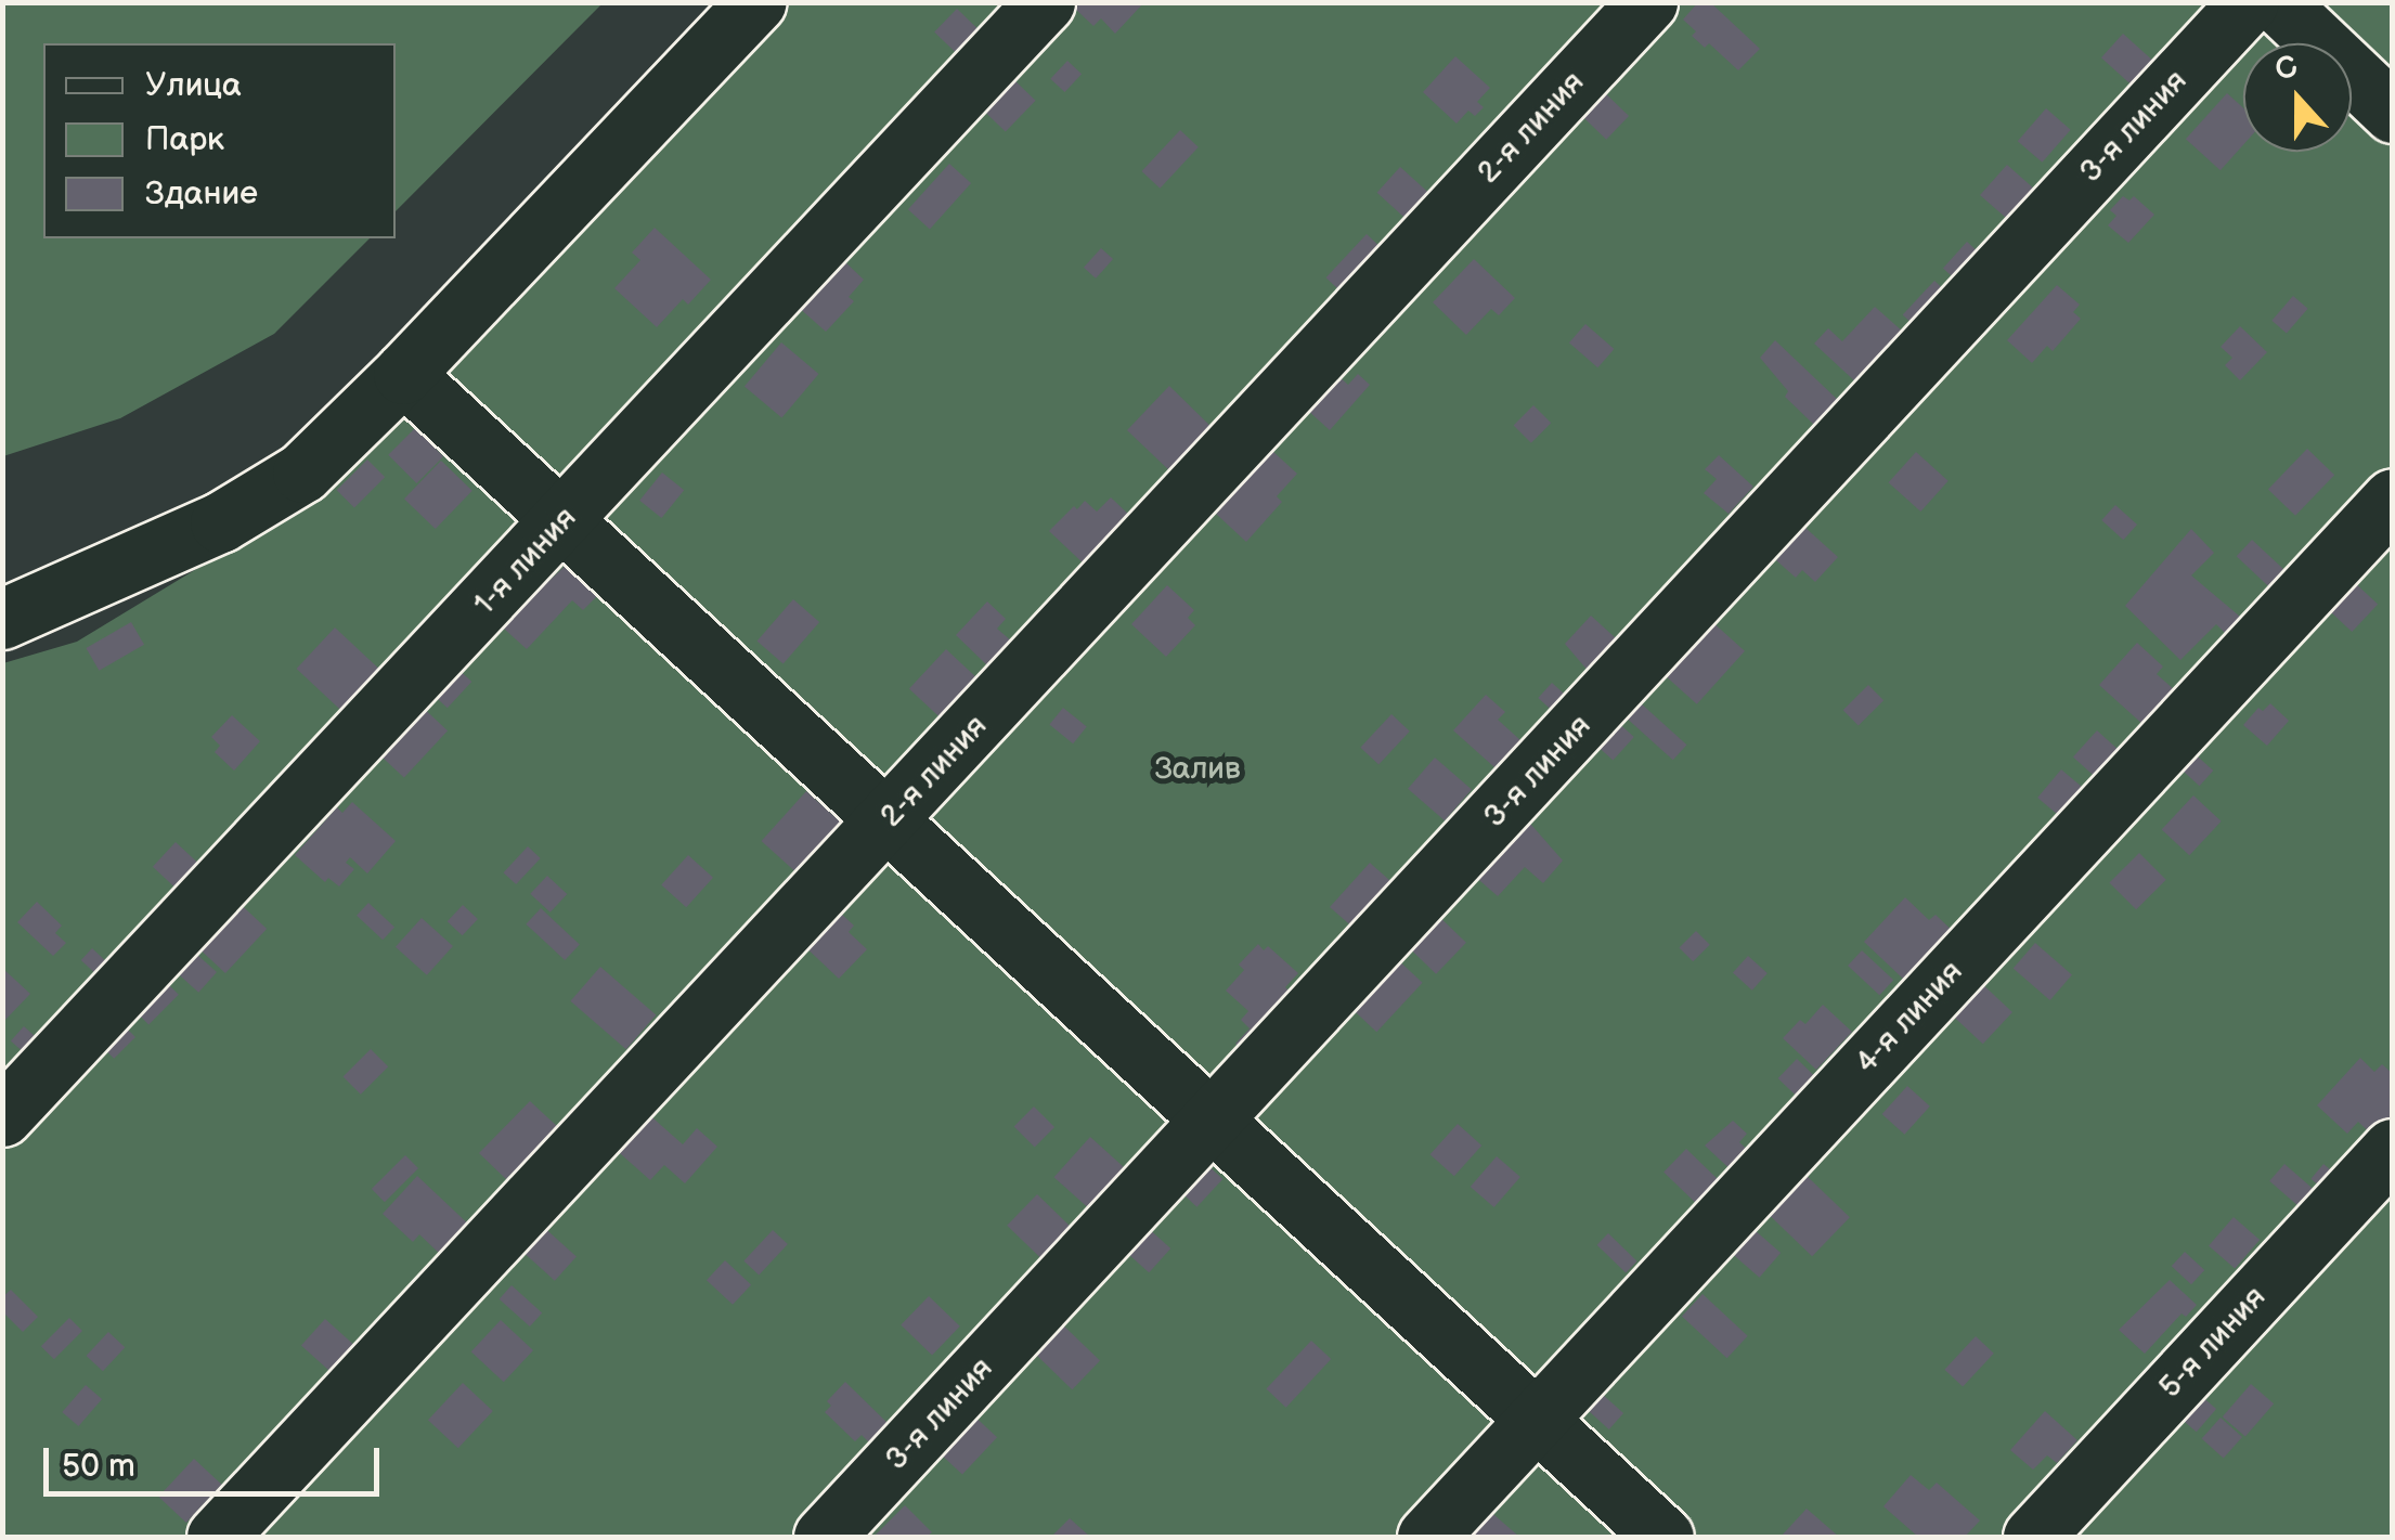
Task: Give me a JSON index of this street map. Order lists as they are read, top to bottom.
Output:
{
  "streets": {
    "street": [
      "3-я линия",
      "2-я линия",
      "1-я линия",
      "4-я линия",
      "5-я линия"
    ]
  },
  "parks": ["Залив"],
  "legend": ["Улица", "Парк", "Здание"],
  "scale_bar": "50 m",
  "north": "top"
}
